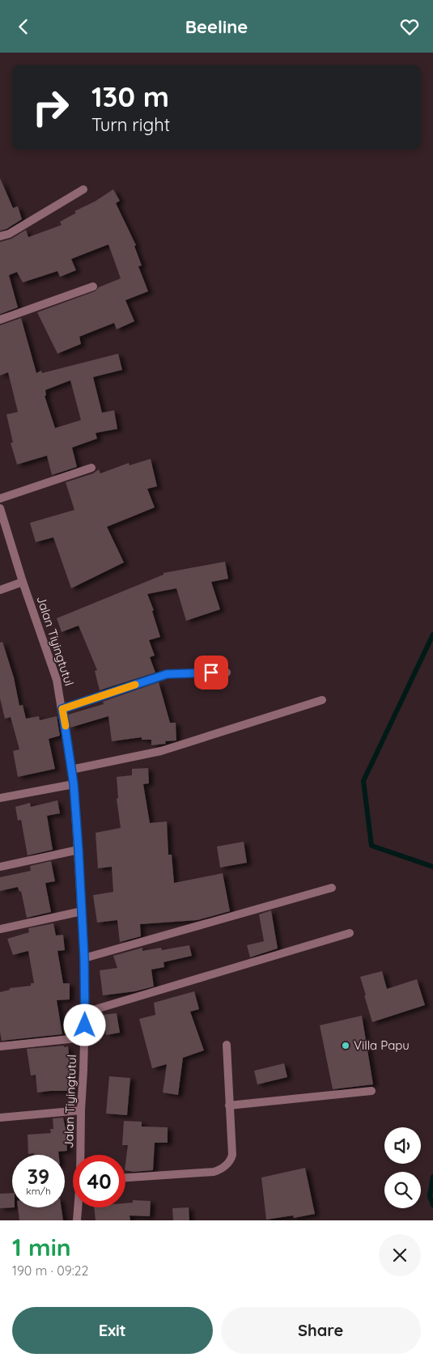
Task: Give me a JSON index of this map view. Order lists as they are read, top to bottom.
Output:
{
  "streets": {
    "street": ["Jalan Tiyingtutul"]
  },
  "places": ["Villa Papu"],
  "page": {
    "header": "Beeline",
    "turn": ["130 m", "Turn right"],
    "speed": "39 km/h",
    "limit": "40",
    "heading": ["1 min", "190 m · 09:22"],
    "buttons": ["Exit", "Share"]
  }
}
